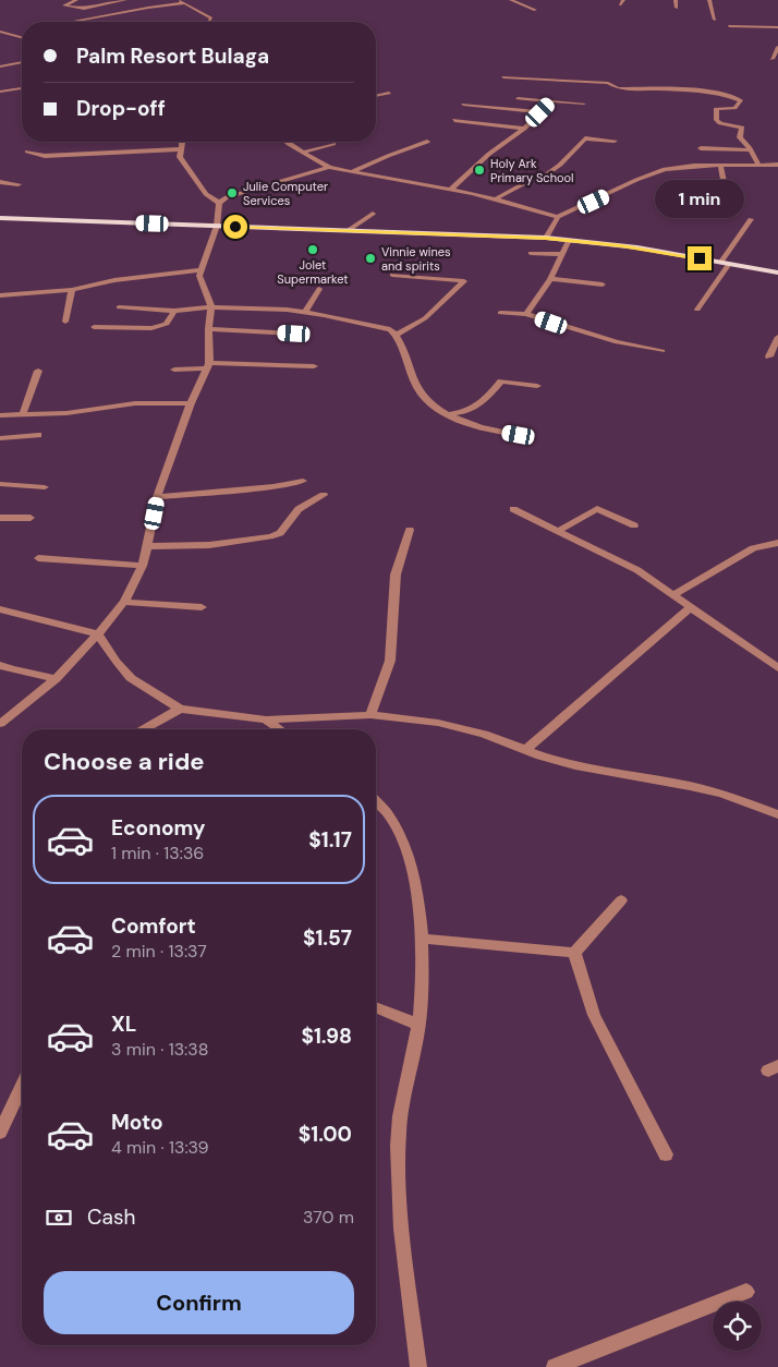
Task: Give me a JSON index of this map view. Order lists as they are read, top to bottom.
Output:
{
  "places": [
    "Holy Ark Primary School",
    "Julie Computer Services",
    "Jolet Supermarket",
    "Vinnie wines and spirits"
  ],
  "page": {
    "banner": ["Palm Resort Bulaga", "Drop-off"],
    "bubble": "1 min",
    "heading": "Choose a ride",
    "list": [
      {
        "name": "Economy",
        "note": "1 min · 13:36",
        "value": "$1.17"
      },
      {
        "name": "Comfort",
        "note": "2 min · 13:37",
        "value": "$1.57"
      },
      {
        "name": "XL",
        "note": "3 min · 13:38",
        "value": "$1.98"
      },
      {
        "name": "Moto",
        "note": "4 min · 13:39",
        "value": "$1.00"
      }
    ],
    "pay": ["Cash", "370 m"],
    "buttons": "Confirm"
  }
}
